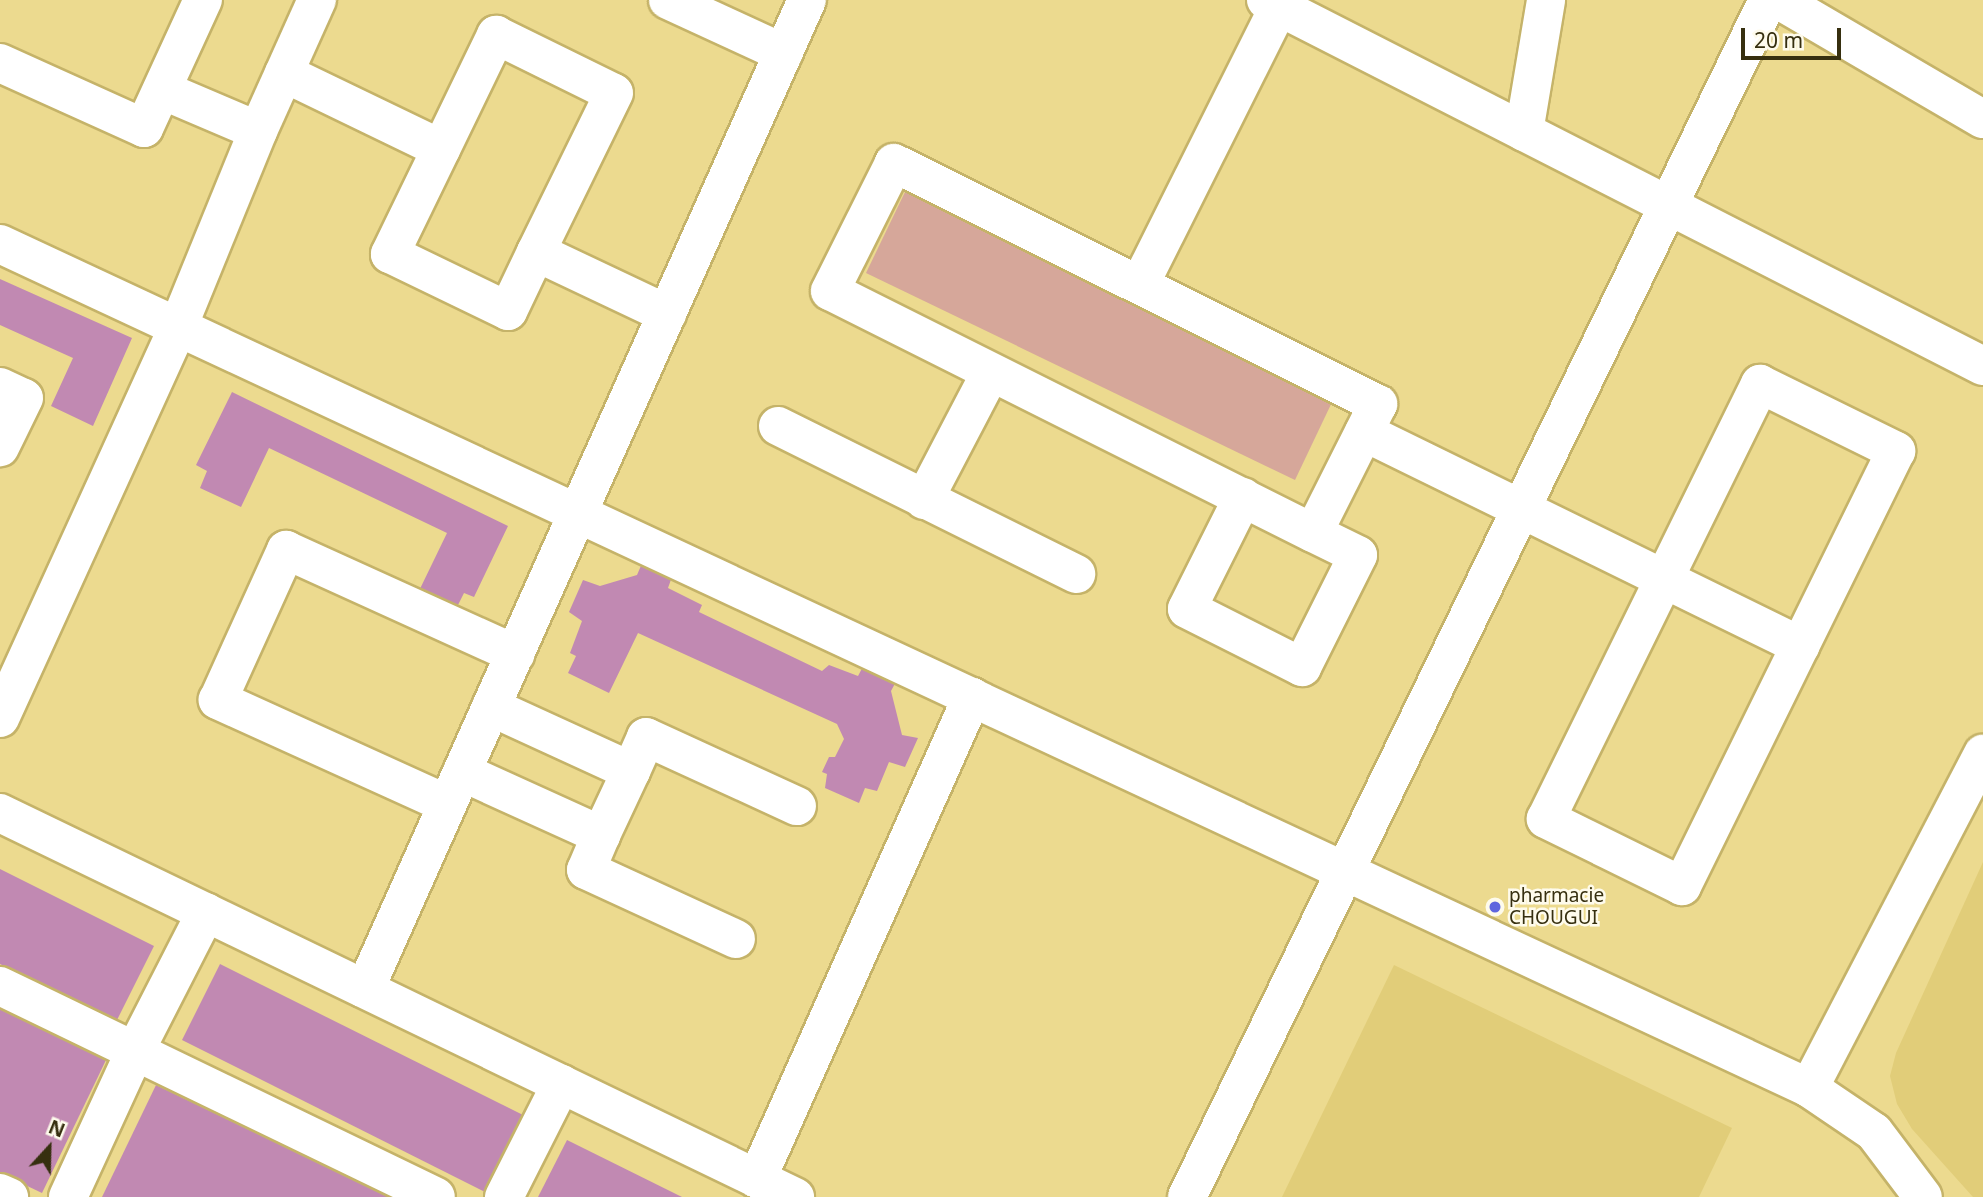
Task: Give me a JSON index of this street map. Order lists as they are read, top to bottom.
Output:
{
  "places": ["pharmacie CHOUGUI"],
  "scale_bar": "20 m",
  "north": "top"
}
